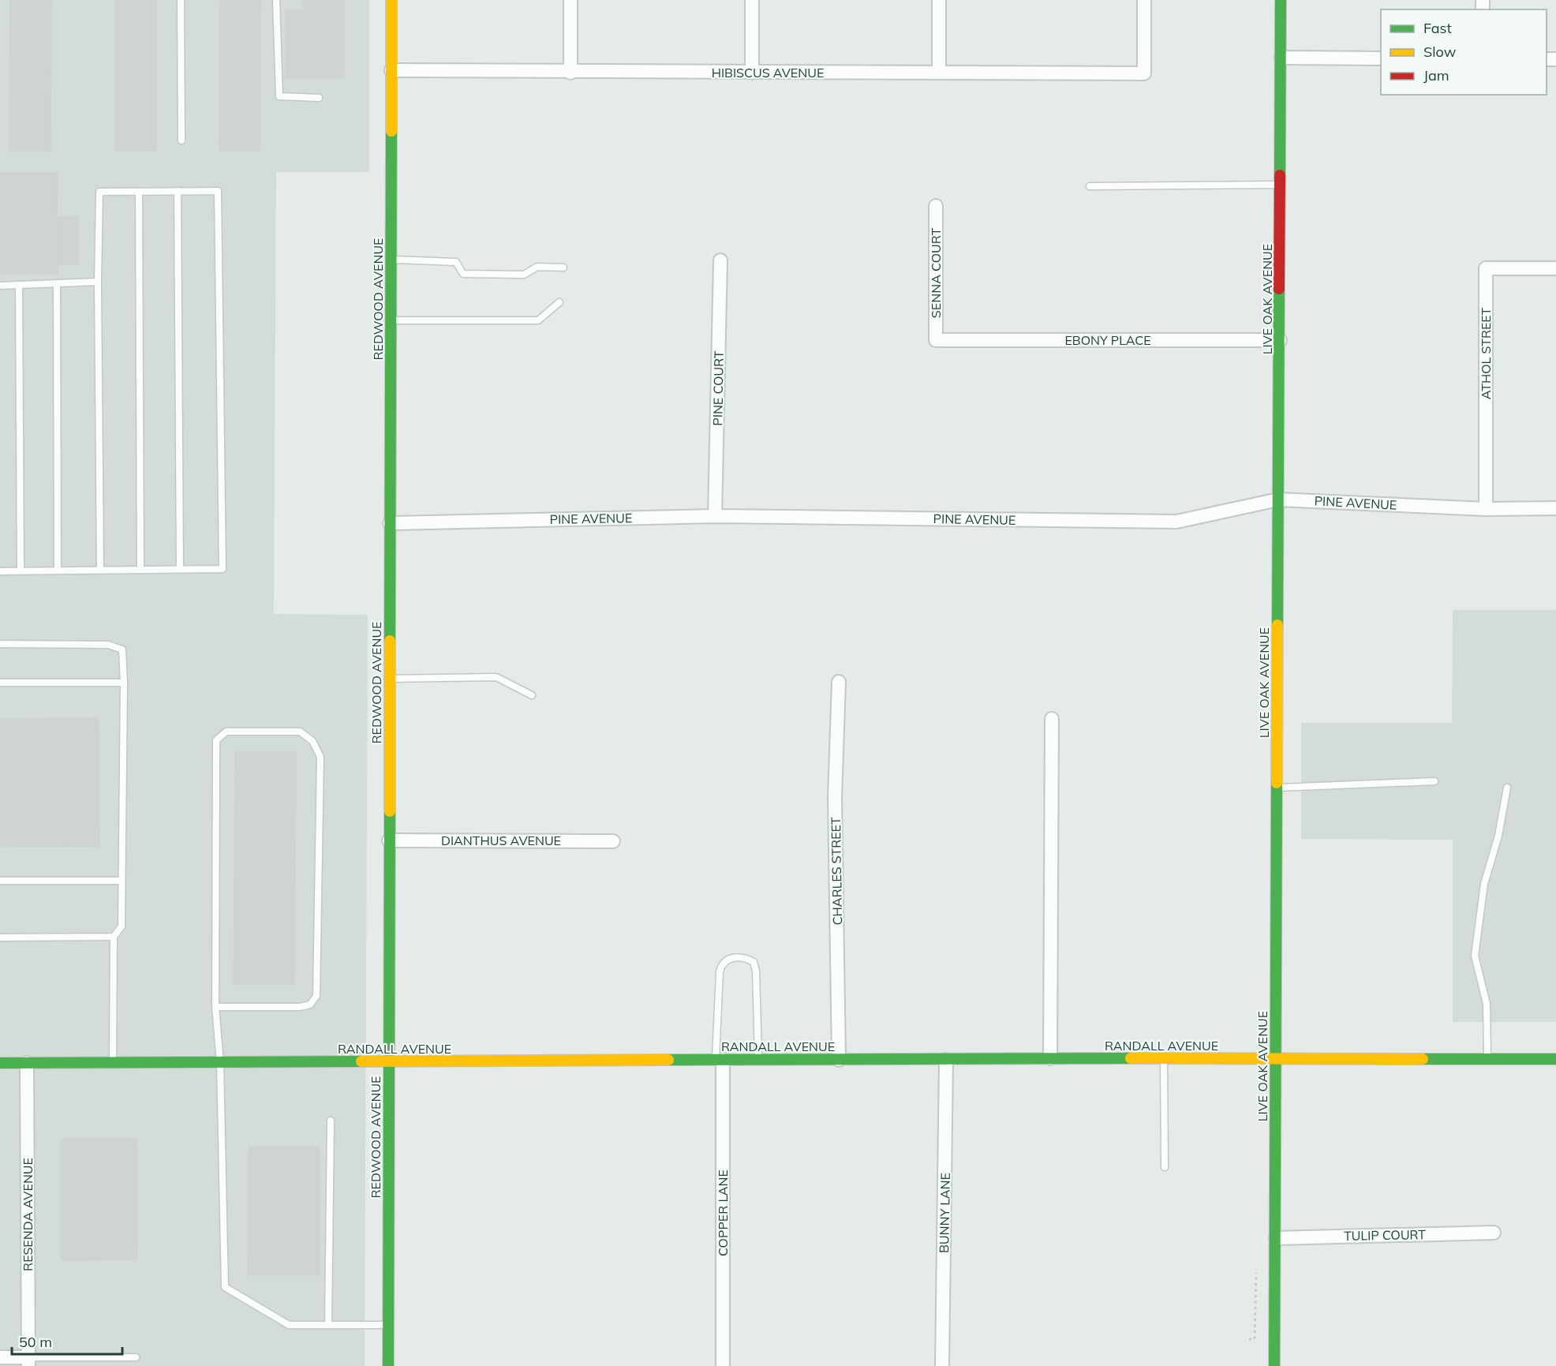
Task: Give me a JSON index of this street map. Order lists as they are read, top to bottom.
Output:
{
  "streets": {
    "street": [
      "HIBISCUS AVENUE",
      "SENNA COURT",
      "REDWOOD AVENUE",
      "LIVE OAK AVENUE",
      "EBONY PLACE",
      "ATHOL STREET",
      "PINE COURT",
      "PINE AVENUE",
      "DIANTHUS AVENUE",
      "CHARLES STREET",
      "RANDALL AVENUE",
      "COPPER LANE",
      "BUNNY LANE",
      "RESENDA AVENUE",
      "TULIP COURT"
    ]
  },
  "crossings": [
    ["HIBISCUS AVENUE", "REDWOOD AVENUE"],
    ["SENNA COURT", "EBONY PLACE"],
    ["REDWOOD AVENUE", "PINE AVENUE"],
    ["REDWOOD AVENUE", "DIANTHUS AVENUE"],
    ["REDWOOD AVENUE", "RANDALL AVENUE"],
    ["LIVE OAK AVENUE", "EBONY PLACE"],
    ["LIVE OAK AVENUE", "PINE AVENUE"],
    ["LIVE OAK AVENUE", "RANDALL AVENUE"],
    ["LIVE OAK AVENUE", "TULIP COURT"],
    ["ATHOL STREET", "PINE AVENUE"],
    ["PINE COURT", "PINE AVENUE"],
    ["CHARLES STREET", "RANDALL AVENUE"],
    ["RANDALL AVENUE", "COPPER LANE"],
    ["RANDALL AVENUE", "BUNNY LANE"],
    ["RANDALL AVENUE", "RESENDA AVENUE"]
  ],
  "legend": ["Fast", "Slow", "Jam"],
  "scale_bar": "50 m"
}
